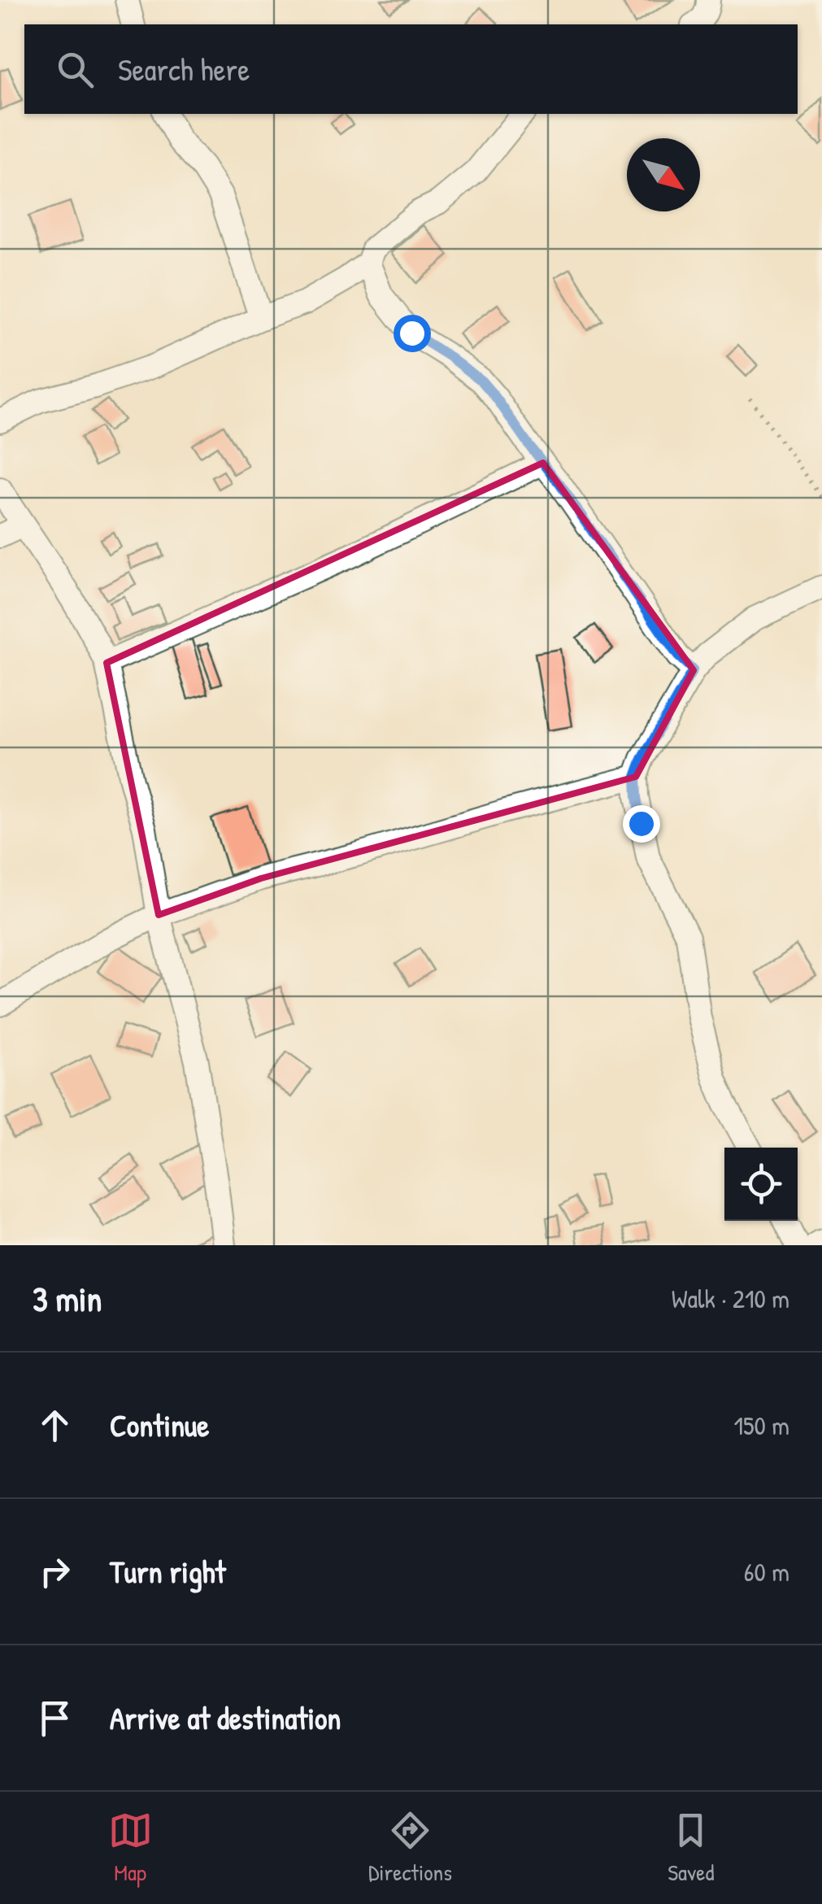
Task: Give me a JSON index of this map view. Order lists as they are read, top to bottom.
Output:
{
  "north": "bottom right",
  "page": {
    "search": "Search here",
    "heading": ["3 min", "Walk · 210 m"],
    "list": [
      ["Continue", "150 m"],
      ["Turn right", "60 m"],
      "Arrive at destination"
    ],
    "nav": ["Map", "Directions", "Saved"]
  }
}
